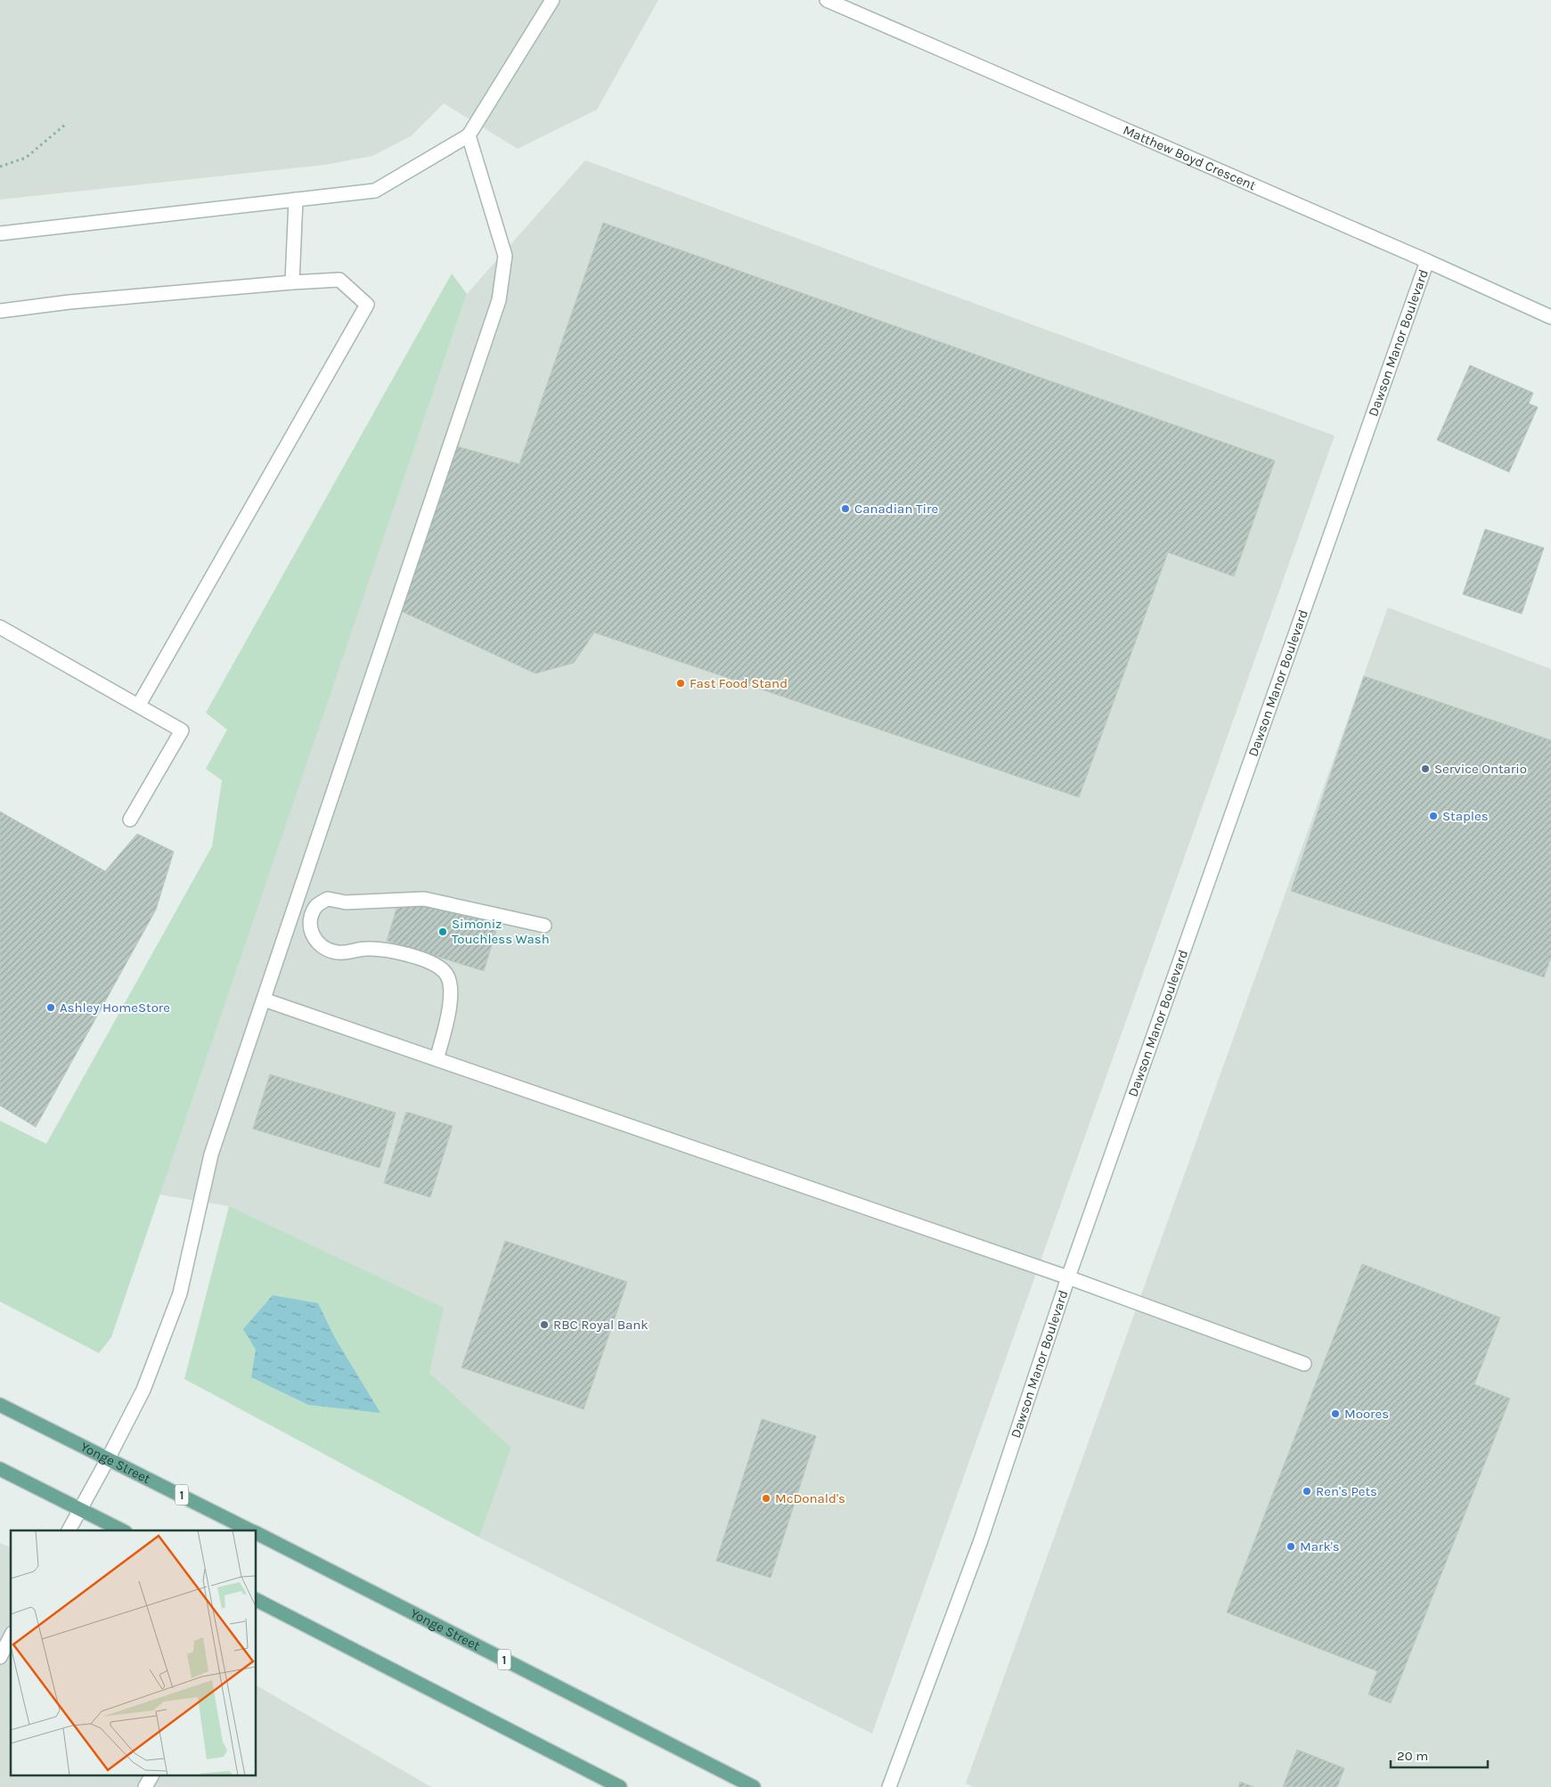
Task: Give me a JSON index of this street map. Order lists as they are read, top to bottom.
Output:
{
  "streets": {
    "main road": ["Yonge Street", "1"],
    "street": ["Matthew Boyd Crescent", "Dawson Manor Boulevard"]
  },
  "crossings": [
    ["Matthew Boyd Crescent", "Dawson Manor Boulevard"]
  ],
  "places": [
    "Canadian Tire",
    "Fast Food Stand",
    "Service Ontario",
    "Staples",
    "Simoniz Touchless Wash",
    "Ashley HomeStore",
    "RBC Royal Bank",
    "Moores",
    "Ren's Pets",
    "McDonald's",
    "Mark's"
  ],
  "scale_bar": "20 m"
}
